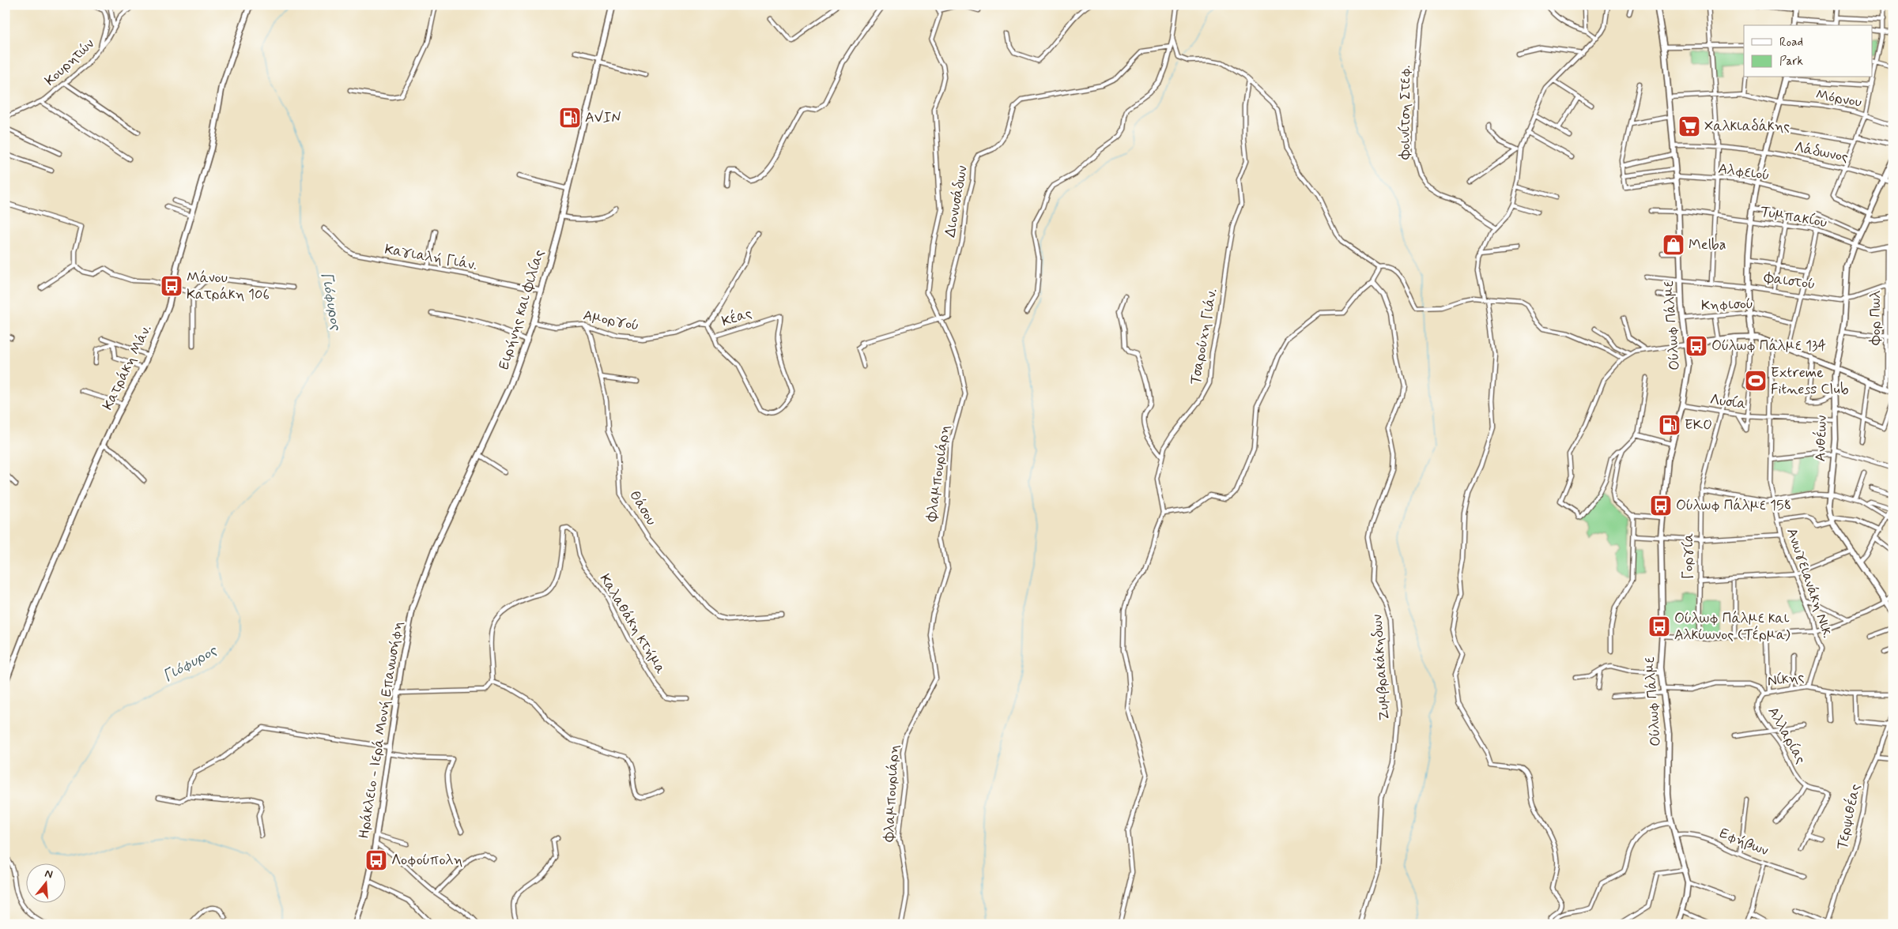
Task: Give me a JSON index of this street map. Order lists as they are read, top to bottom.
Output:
{
  "streets": {
    "street": [
      "Κουρητών",
      "Μόρνου",
      "Φοινίτση Στεφ.",
      "Λάδωνος",
      "Αλφειού",
      "Διονυσάδων",
      "Τυμπακίου",
      "Καγιαλή Γιάν.",
      "Φαιστού",
      "Κηφισού",
      "Ειρήνης και Φιλίας",
      "Κέας",
      "Φορ Πωλ",
      "Αμοργού",
      "Ούλωφ Πάλμε",
      "Τσαρούχη Γιάν.",
      "Κατράκη Μάν.",
      "Λυσία",
      "Ανθέων",
      "Φλαμπουριάρη",
      "Θάσου",
      "Γοργία",
      "Ανωγειανάκη Νικ.",
      "Καλαθάκη κτήμα",
      "Ζυμβρακάκηδων",
      "Νίκης",
      "Ηράκλειο - Ιερά Μονή Επανωσήφη",
      "Αλλαρίας",
      "Τερψιθέας",
      "Εφήβων"
    ]
  },
  "crossings": [
    ["Μόρνου", "Ούλωφ Πάλμε"],
    ["Λάδωνος", "Ούλωφ Πάλμε"],
    ["Λάδωνος", "Ανθέων"],
    ["Αλφειού", "Ούλωφ Πάλμε"],
    ["Διονυσάδων", "Φλαμπουριάρη"],
    ["Τυμπακίου", "Φορ Πωλ"],
    ["Τυμπακίου", "Ούλωφ Πάλμε"],
    ["Τυμπακίου", "Ανθέων"],
    ["Καγιαλή Γιάν.", "Ειρήνης και Φιλίας"],
    ["Φαιστού", "Φορ Πωλ"],
    ["Φαιστού", "Ούλωφ Πάλμε"],
    ["Φαιστού", "Ανθέων"],
    ["Κηφισού", "Ούλωφ Πάλμε"],
    ["Ειρήνης και Φιλίας", "Αμοργού"],
    ["Ειρήνης και Φιλίας", "Ηράκλειο - Ιερά Μονή Επανωσήφη"],
    ["Κέας", "Αμοργού"],
    ["Αμοργού", "Θάσου"],
    ["Ούλωφ Πάλμε", "Λυσία"],
    ["Ούλωφ Πάλμε", "Νίκης"],
    ["Ούλωφ Πάλμε", "Εφήβων"],
    ["Λυσία", "Ανθέων"],
    ["Λυσία", "Γοργία"],
    ["Λυσία", "Ανωγειανάκη Νικ."],
    ["Ανωγειανάκη Νικ.", "Νίκης"],
    ["Νίκης", "Αλλαρίας"]
  ],
  "water": ["Γιόφυρος"],
  "places": {
    "fuel station": ["AVIN", "EKO"],
    "supermarket": ["Χαλκιαδάκης"],
    "shop": ["Melba"],
    "bus stop": [
      "Μάνου Κατράκη 106",
      "Ούλωφ Πάλμε 134",
      "Ούλωφ Πάλμε 158",
      "Ούλωφ Πάλμε και Αλκύωνος (Τέρμα)",
      "Λοφούπολη"
    ],
    "sports": ["Extreme Fitness Club"]
  },
  "legend": ["Road", "Park"],
  "north": "top"
}
